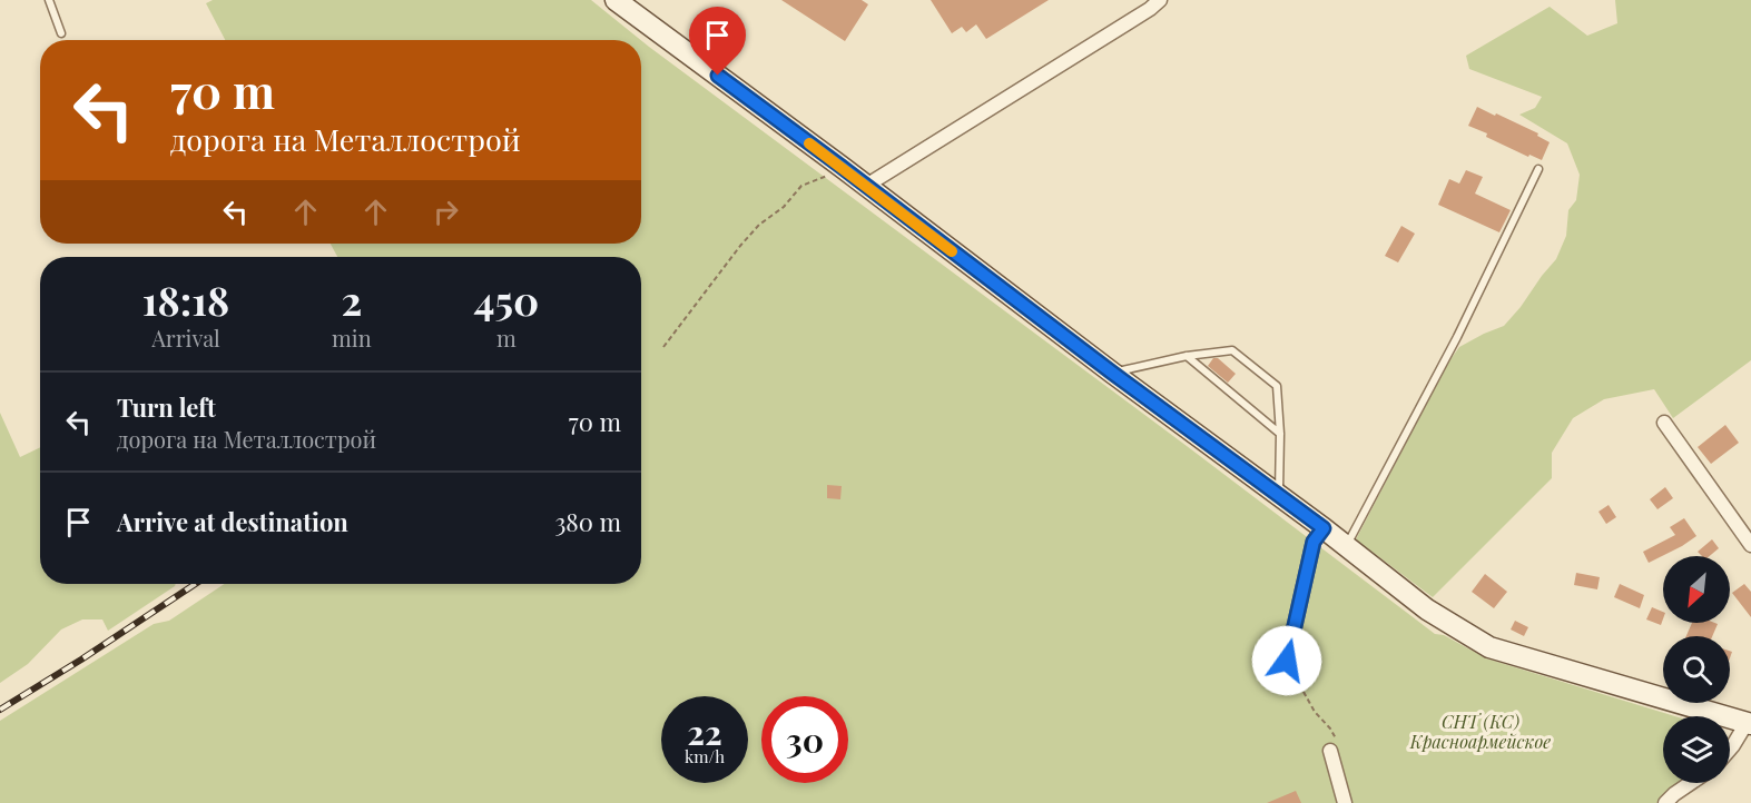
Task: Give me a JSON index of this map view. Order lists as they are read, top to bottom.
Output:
{
  "parks": ["СНТ (КС) Красноармейское"],
  "north": "bottom left",
  "page": {
    "turn": ["70 m", "дорога на Металлострой"],
    "eta": [
      "18:18",
      "Arrival",
      "2",
      "min",
      "450",
      "m"
    ],
    "list": [
      {
        "name": "Turn left",
        "note": "дорога на Металлострой",
        "value": "70 m"
      },
      {
        "name": "Arrive at destination",
        "value": "380 m"
      }
    ],
    "speed": "22 km/h",
    "limit": "30"
  }
}
